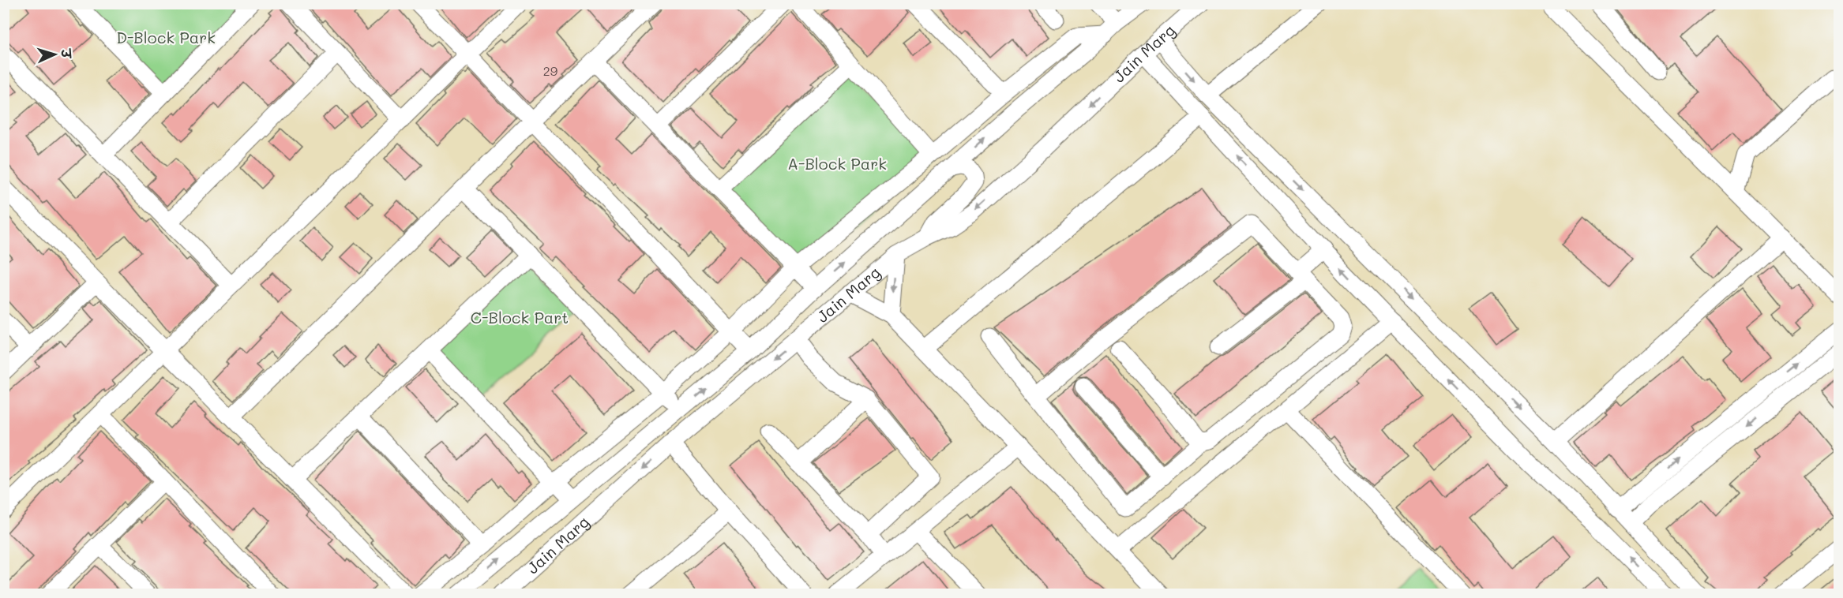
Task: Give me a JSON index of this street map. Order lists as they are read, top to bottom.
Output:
{
  "streets": {
    "street": ["Jain Marg"]
  },
  "parks": ["D-Block Park", "A-Block Park", "C-Block Part"],
  "house_numbers": ["29"],
  "north": "right"
}
